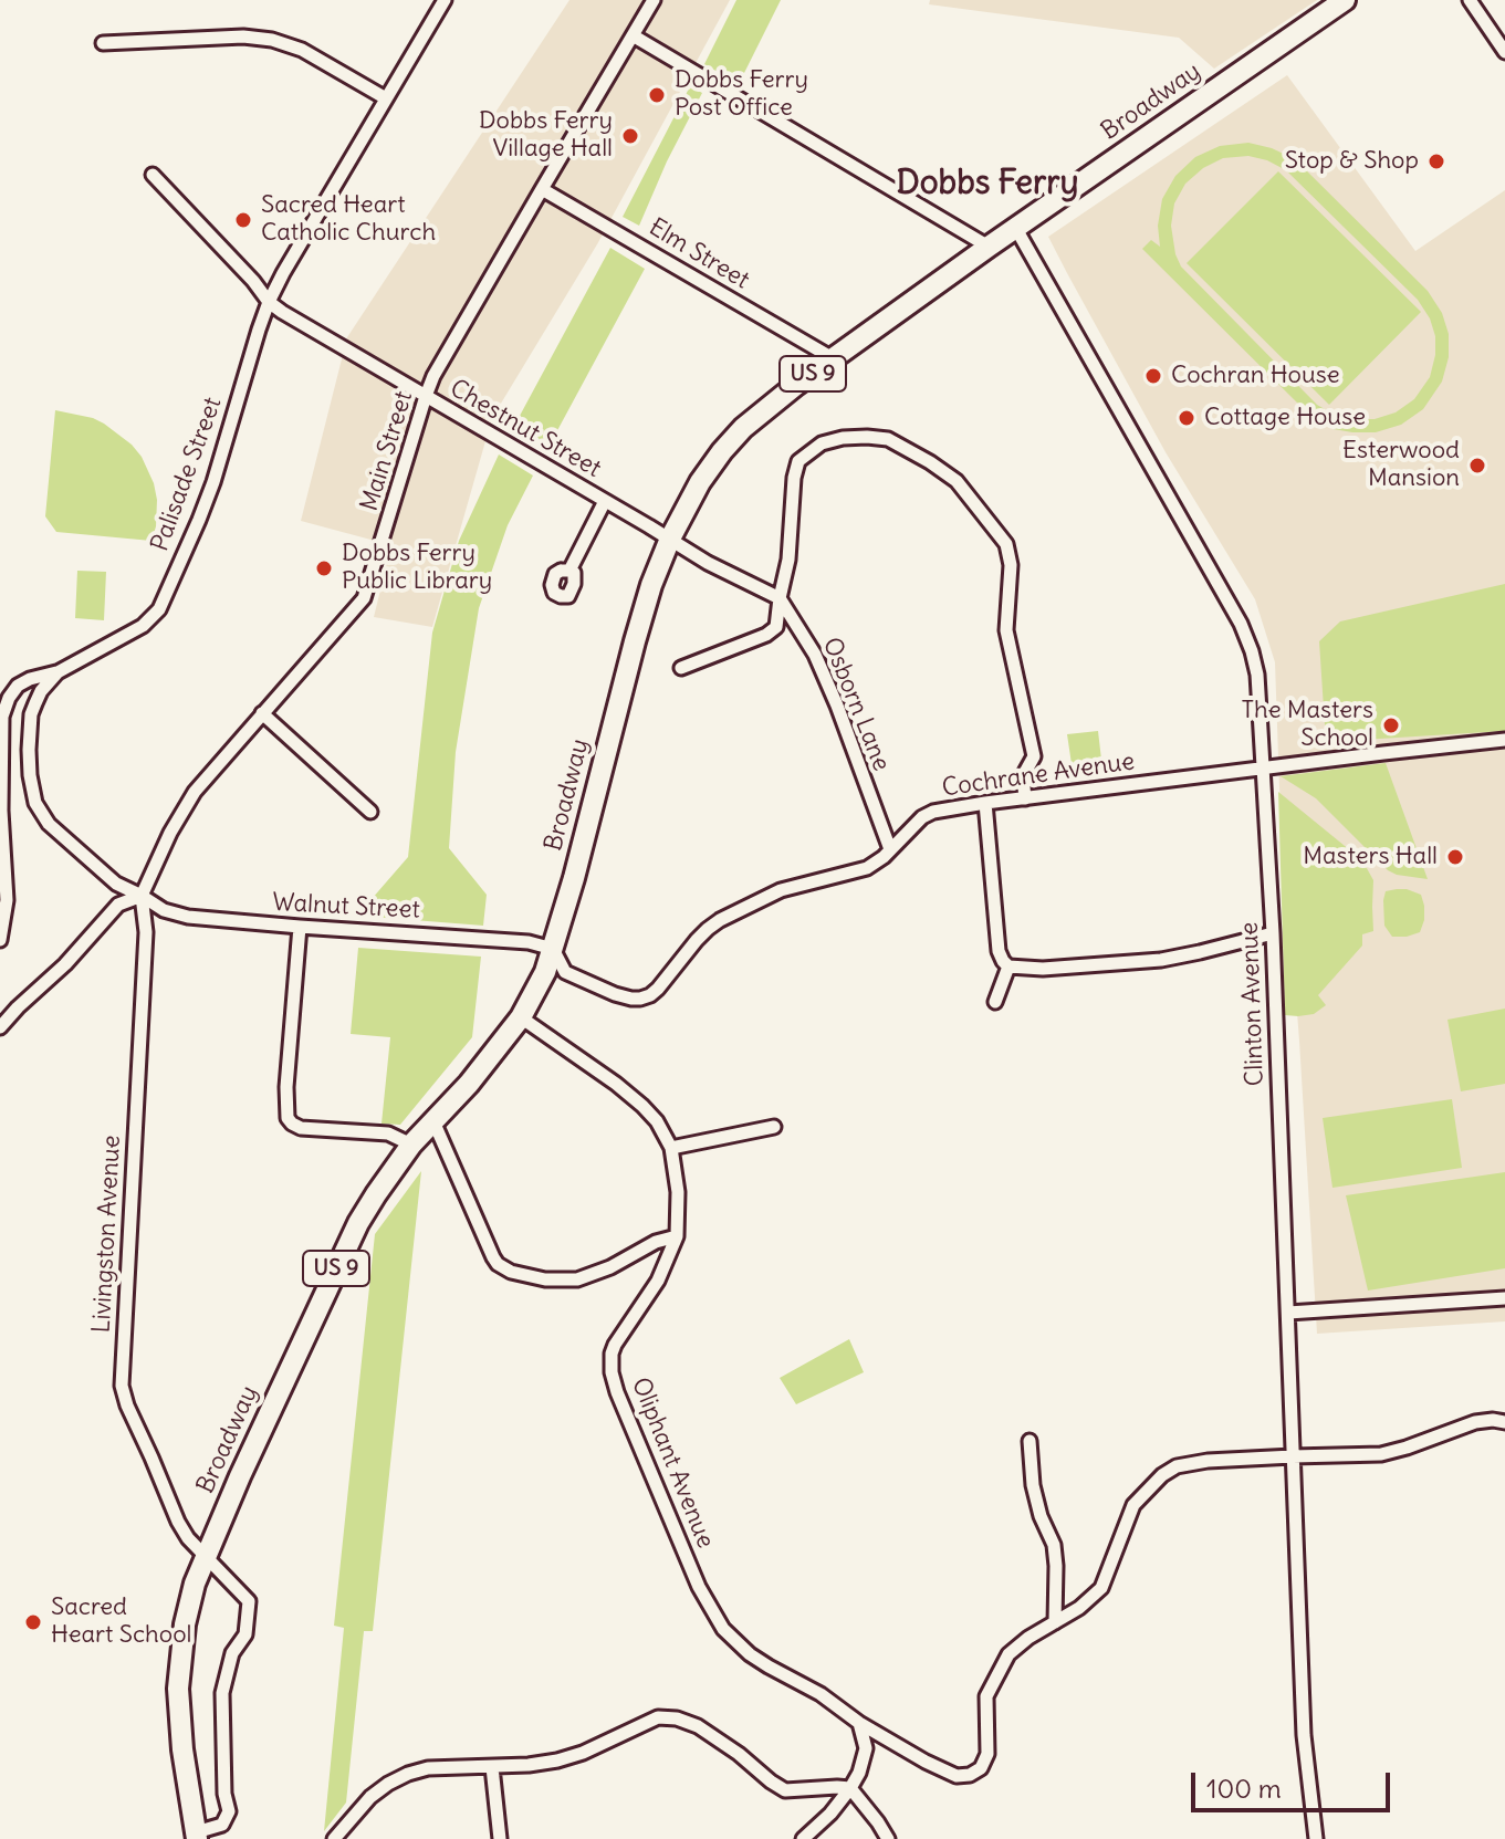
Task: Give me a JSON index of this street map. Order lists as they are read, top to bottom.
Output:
{
  "streets": {
    "main road": ["Broadway", "US 9"],
    "street": [
      "Elm Street",
      "Chestnut Street",
      "Main Street",
      "Palisade Street",
      "Osborn Lane",
      "Cochrane Avenue",
      "Walnut Street",
      "Clinton Avenue",
      "Livingston Avenue",
      "Oliphant Avenue"
    ]
  },
  "crossings": [
    ["Broadway", "Elm Street"],
    ["Broadway", "Chestnut Street"],
    ["Broadway", "Cochrane Avenue"],
    ["Broadway", "Walnut Street"],
    ["Broadway", "Clinton Avenue"],
    ["Broadway", "Livingston Avenue"],
    ["Broadway", "Oliphant Avenue"],
    ["Elm Street", "Main Street"],
    ["Chestnut Street", "Main Street"],
    ["Chestnut Street", "Palisade Street"],
    ["Main Street", "Palisade Street"],
    ["Main Street", "Walnut Street"],
    ["Main Street", "Livingston Avenue"],
    ["Palisade Street", "Walnut Street"],
    ["Palisade Street", "Livingston Avenue"],
    ["Osborn Lane", "Cochrane Avenue"],
    ["Cochrane Avenue", "Walnut Street"],
    ["Cochrane Avenue", "Clinton Avenue"],
    ["Walnut Street", "Livingston Avenue"]
  ],
  "districts": ["Dobbs Ferry"],
  "places": [
    "Dobbs Ferry Post Office",
    "Dobbs Ferry Village Hall",
    "Stop & Shop",
    "Sacred Heart Catholic Church",
    "Cochran House",
    "Cottage House",
    "Esterwood Mansion",
    "Dobbs Ferry Public Library",
    "The Masters School",
    "Masters Hall",
    "Sacred Heart School"
  ],
  "scale_bar": "100 m"
}
